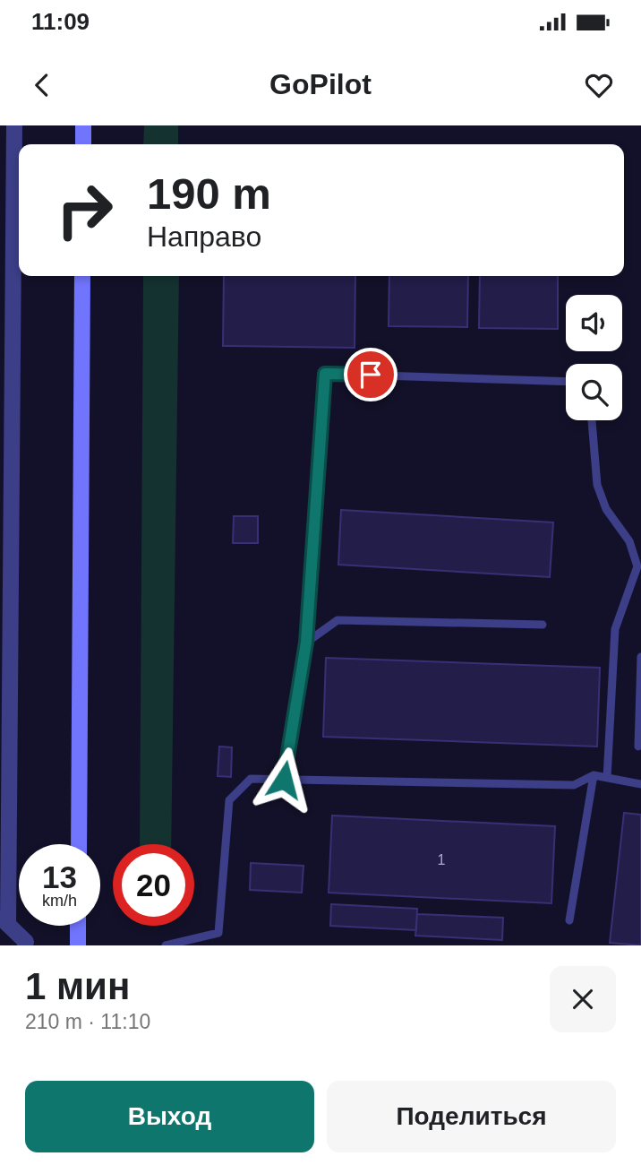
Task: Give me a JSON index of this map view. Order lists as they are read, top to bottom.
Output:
{
  "house_numbers": ["1"],
  "page": {
    "status": "11:09",
    "header": "GoPilot",
    "turn": ["190 m", "Направо"],
    "speed": "13 km/h",
    "limit": "20",
    "heading": ["1 мин", "210 m · 11:10"],
    "buttons": ["Выход", "Поделиться"]
  }
}
